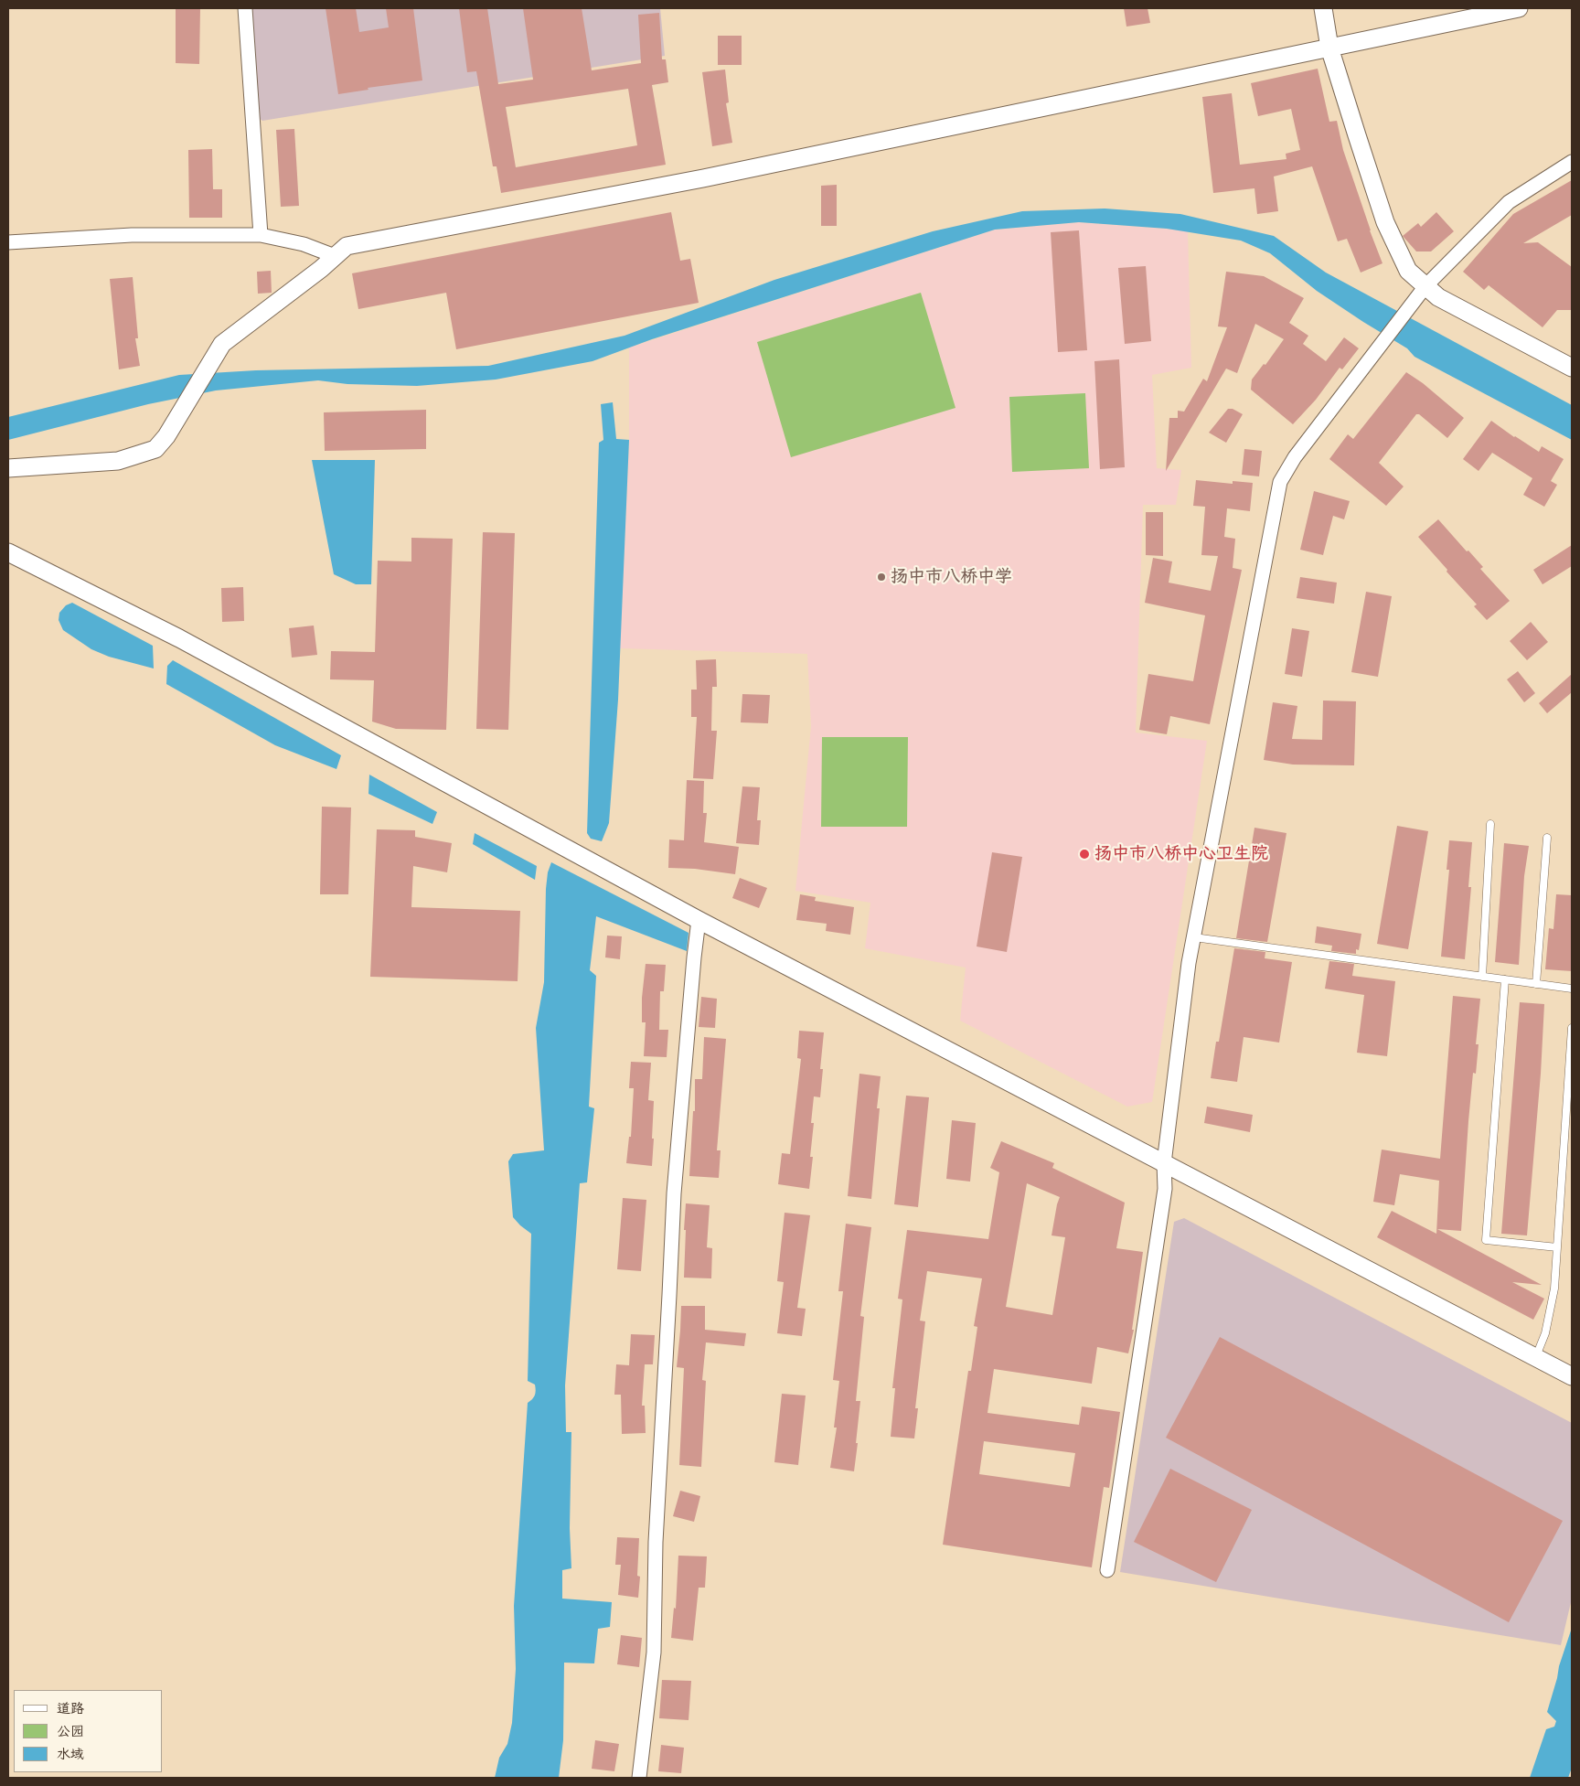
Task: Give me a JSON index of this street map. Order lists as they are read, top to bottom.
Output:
{
  "places": ["扬中市八桥中学", "扬中市八桥中心卫生院"],
  "legend": ["道路", "公园", "水域"]
}
